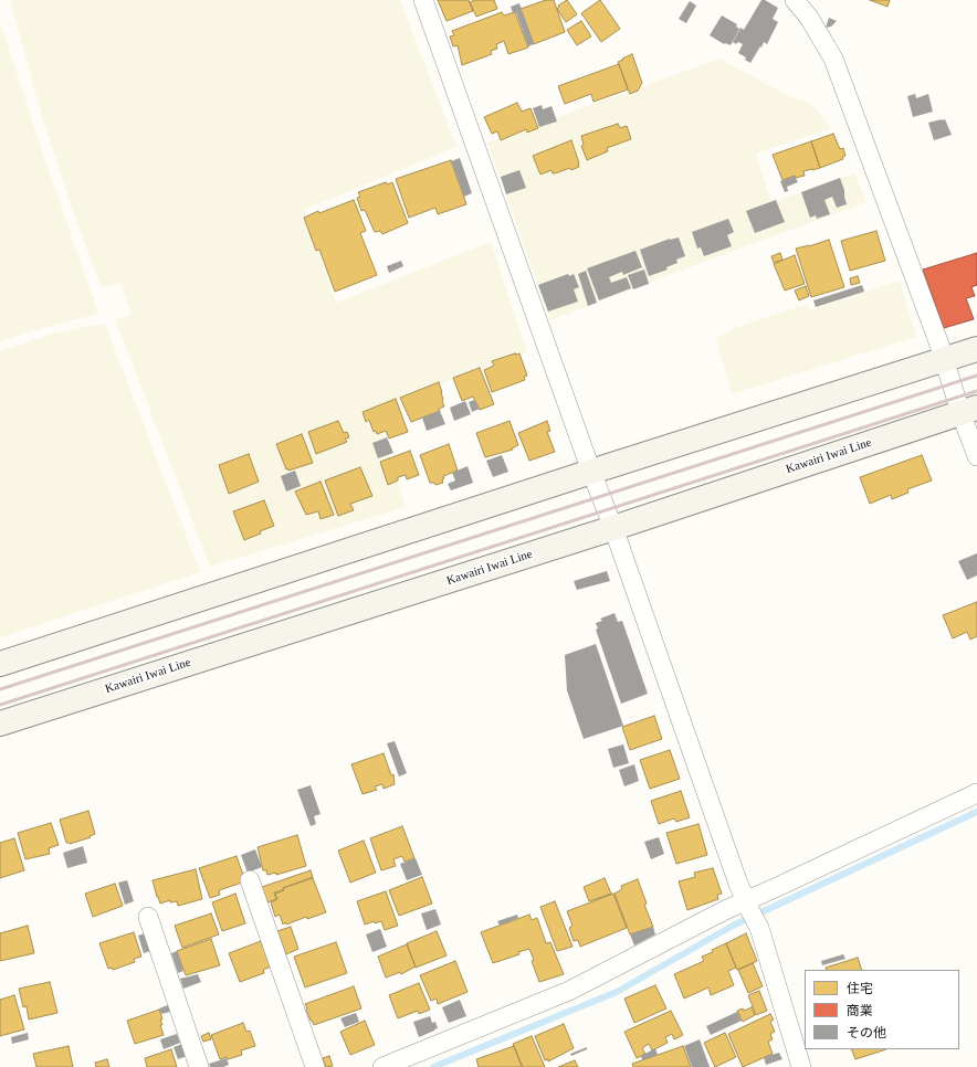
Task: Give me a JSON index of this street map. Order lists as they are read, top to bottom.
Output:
{
  "streets": {
    "main road": ["Kawairi Iwai Line"]
  },
  "legend": ["住宅", "商業", "その他"]
}
